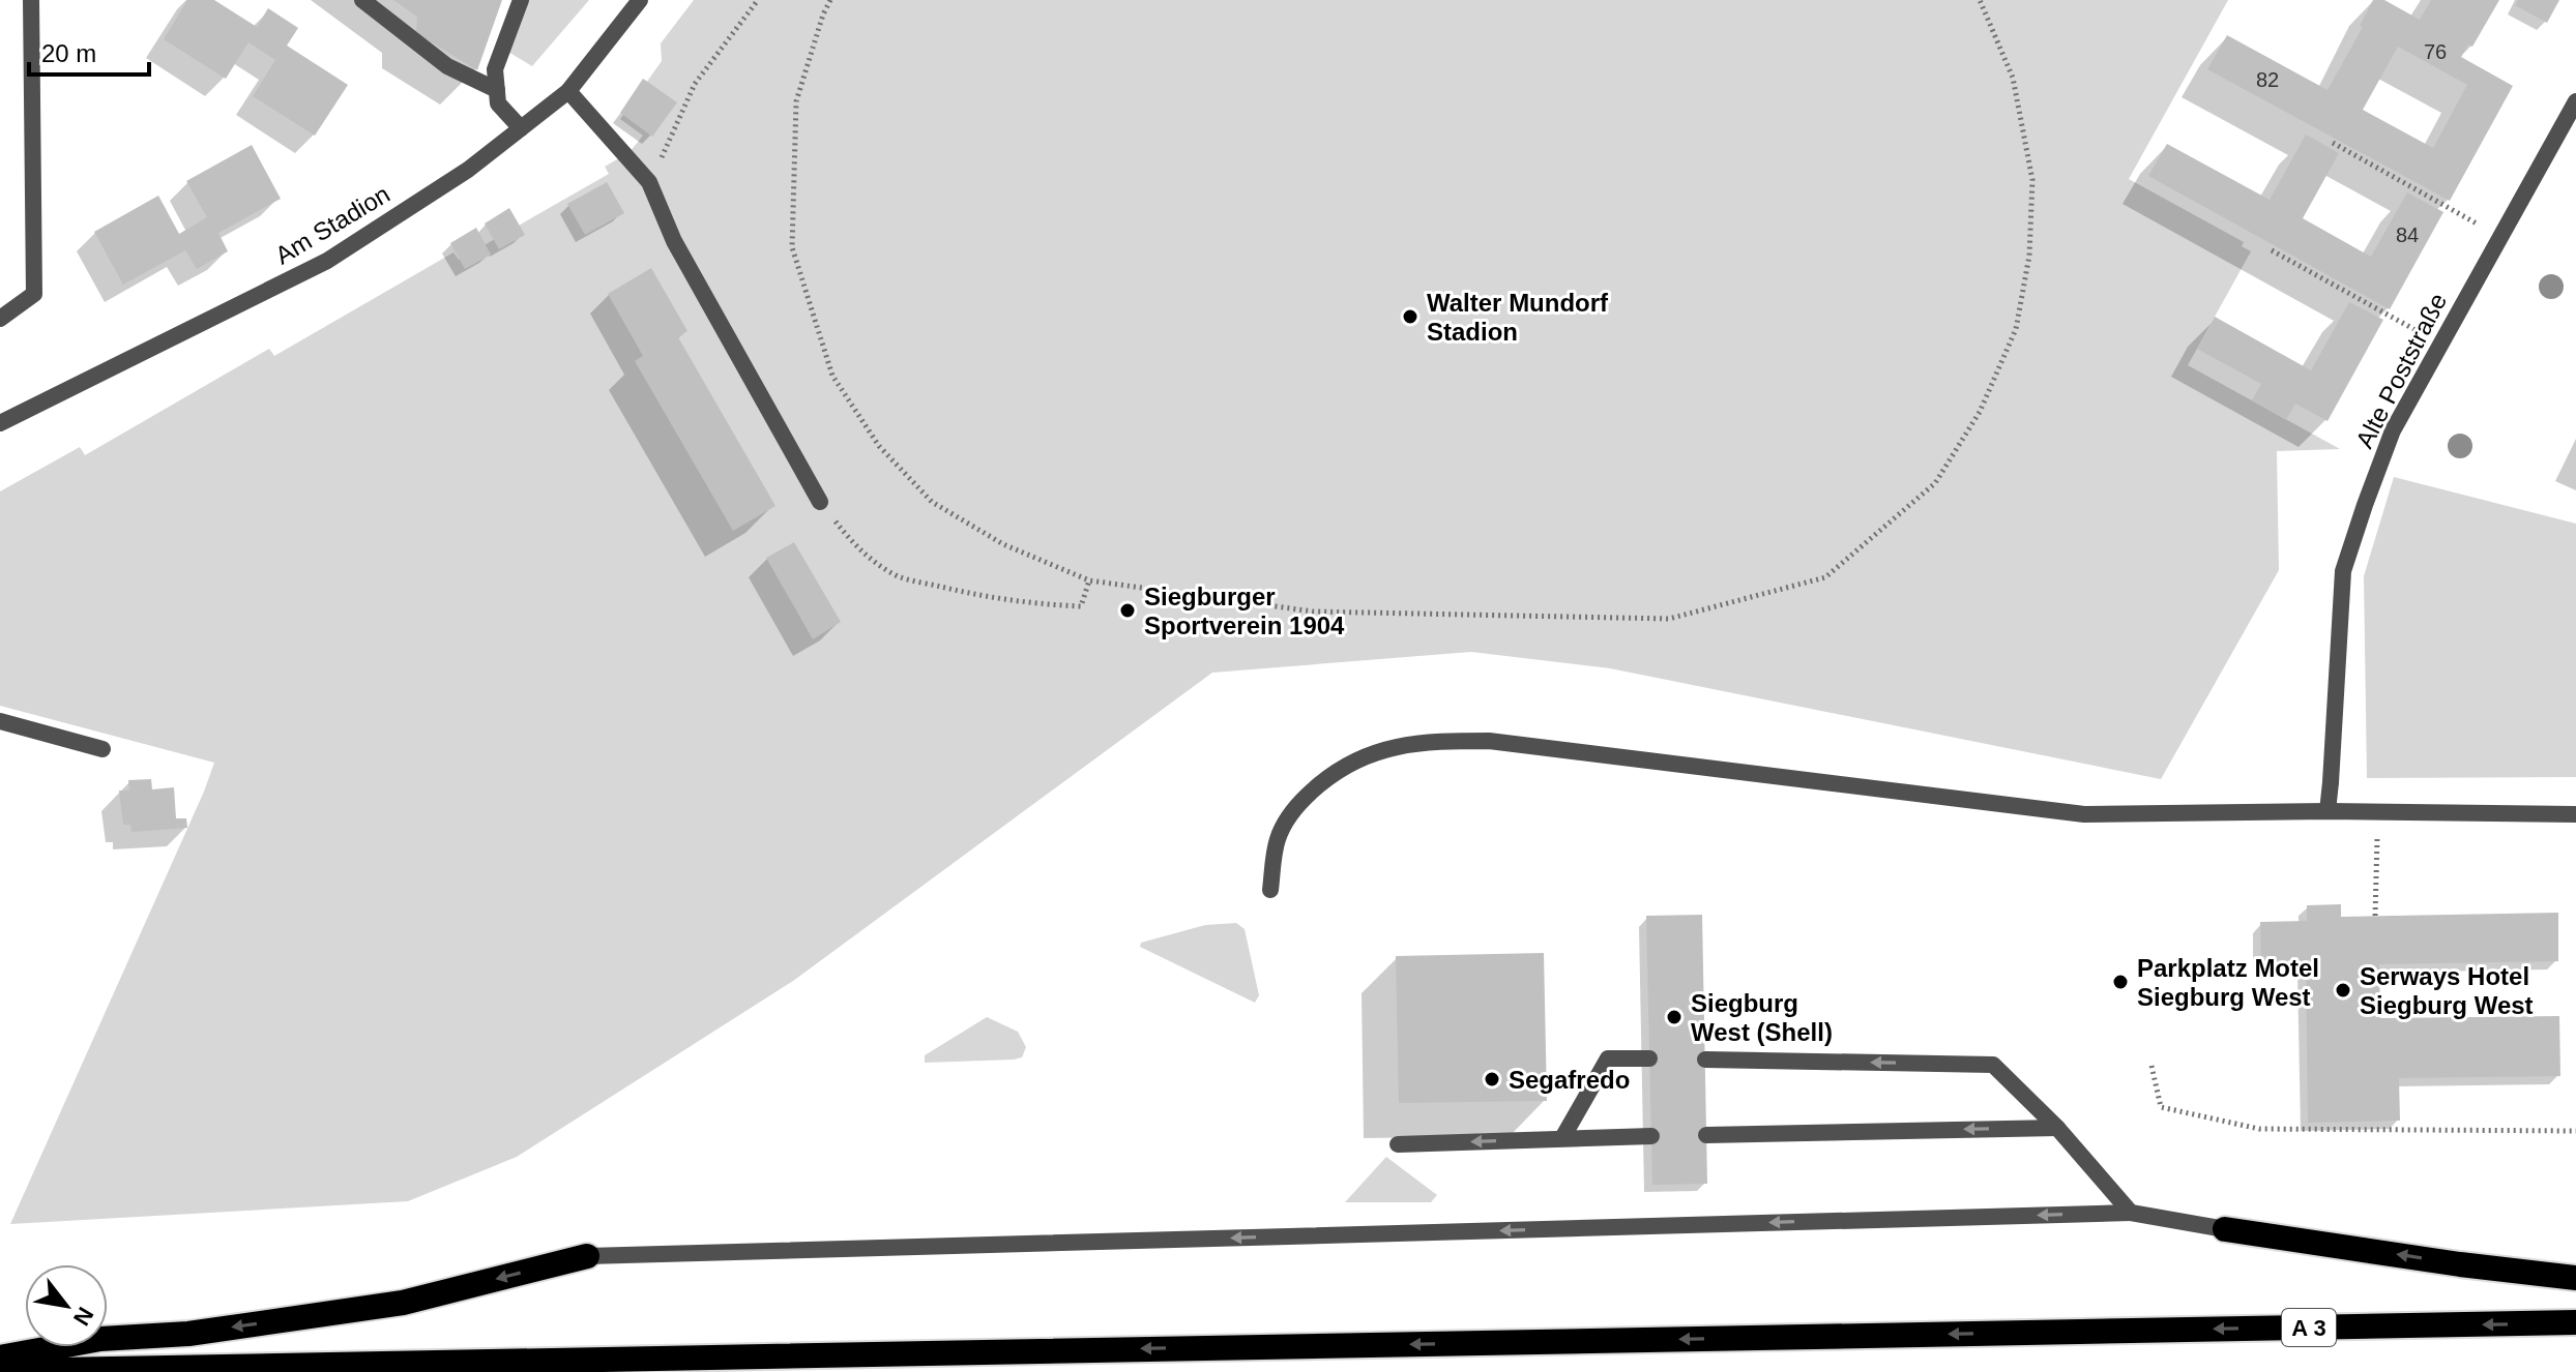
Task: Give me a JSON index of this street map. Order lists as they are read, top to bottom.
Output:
{
  "streets": {
    "highway": ["A 3"],
    "street": ["Am Stadion", "Alte Poststraße"]
  },
  "places": [
    "Walter Mundorf Stadion",
    "Siegburger Sportverein 1904",
    "Parkplatz Motel Siegburg West",
    "Serways Hotel Siegburg West",
    "Siegburg West (Shell)",
    "Segafredo"
  ],
  "house_numbers": ["76", "82", "84"],
  "scale_bar": "20 m",
  "north": "bottom right"
}
